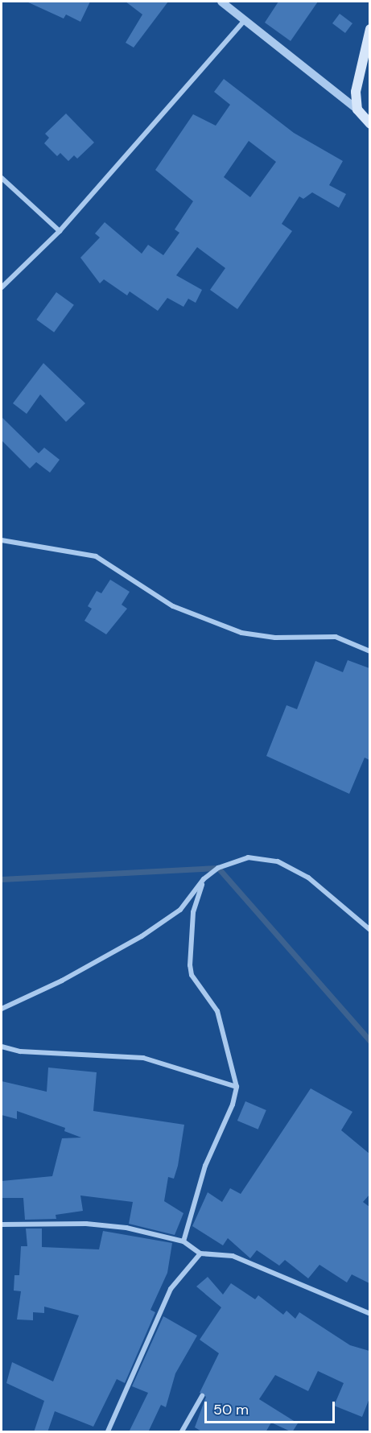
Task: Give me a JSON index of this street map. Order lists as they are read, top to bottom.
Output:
{
  "scale_bar": "50 m"
}
